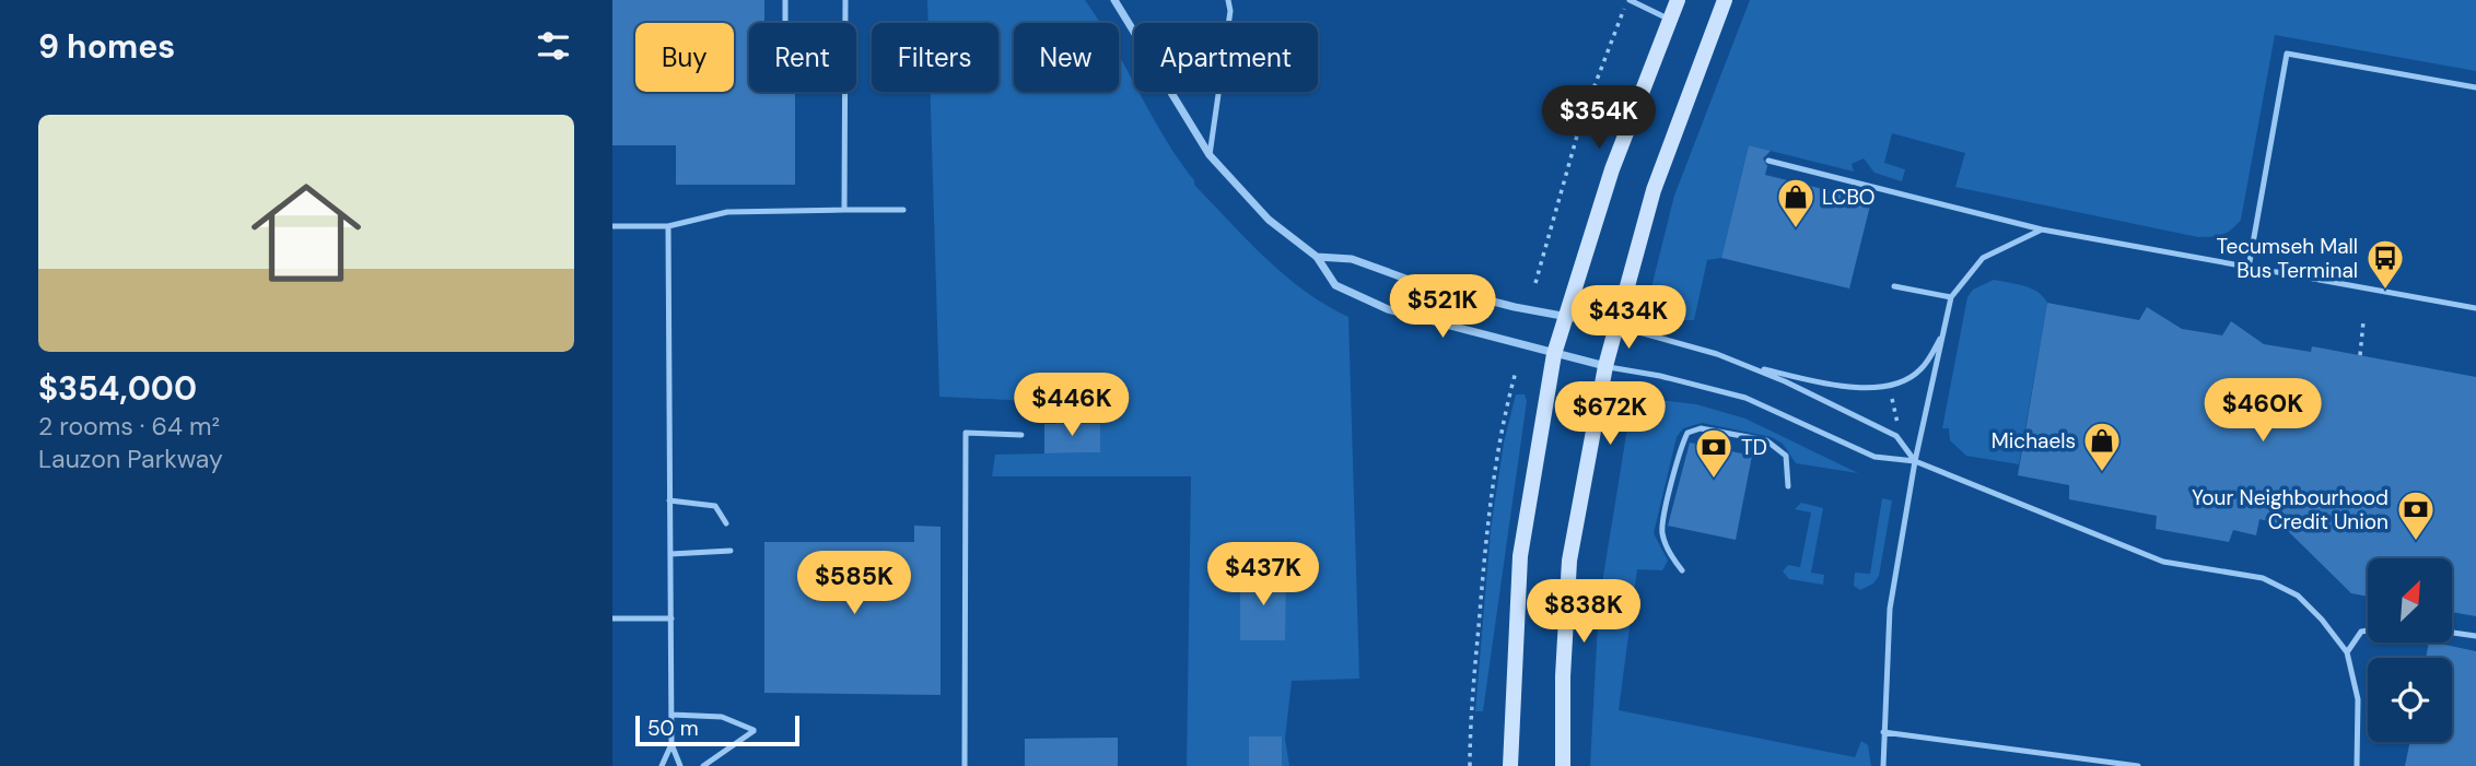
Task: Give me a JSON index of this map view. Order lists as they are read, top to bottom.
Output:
{
  "places": {
    "shop": ["LCBO", "Michaels"],
    "bus stop": ["Tecumseh Mall Bus Terminal"],
    "bank": ["TD", "Your Neighbourhood Credit Union"]
  },
  "scale_bar": "50 m",
  "north": "top right",
  "page": {
    "heading": "9 homes",
    "chip": [
      "Buy",
      "Rent",
      "Filters",
      "New",
      "Apartment"
    ],
    "price": [
      "$354K",
      "$521K",
      "$434K",
      "$446K",
      "$460K",
      "$672K",
      "$437K",
      "$585K",
      "$838K"
    ],
    "list": [
      {
        "name": "$354,000",
        "note": "2 rooms · 64 m² · Lauzon Parkway"
      }
    ],
    "scale": "50 m"
  }
}
